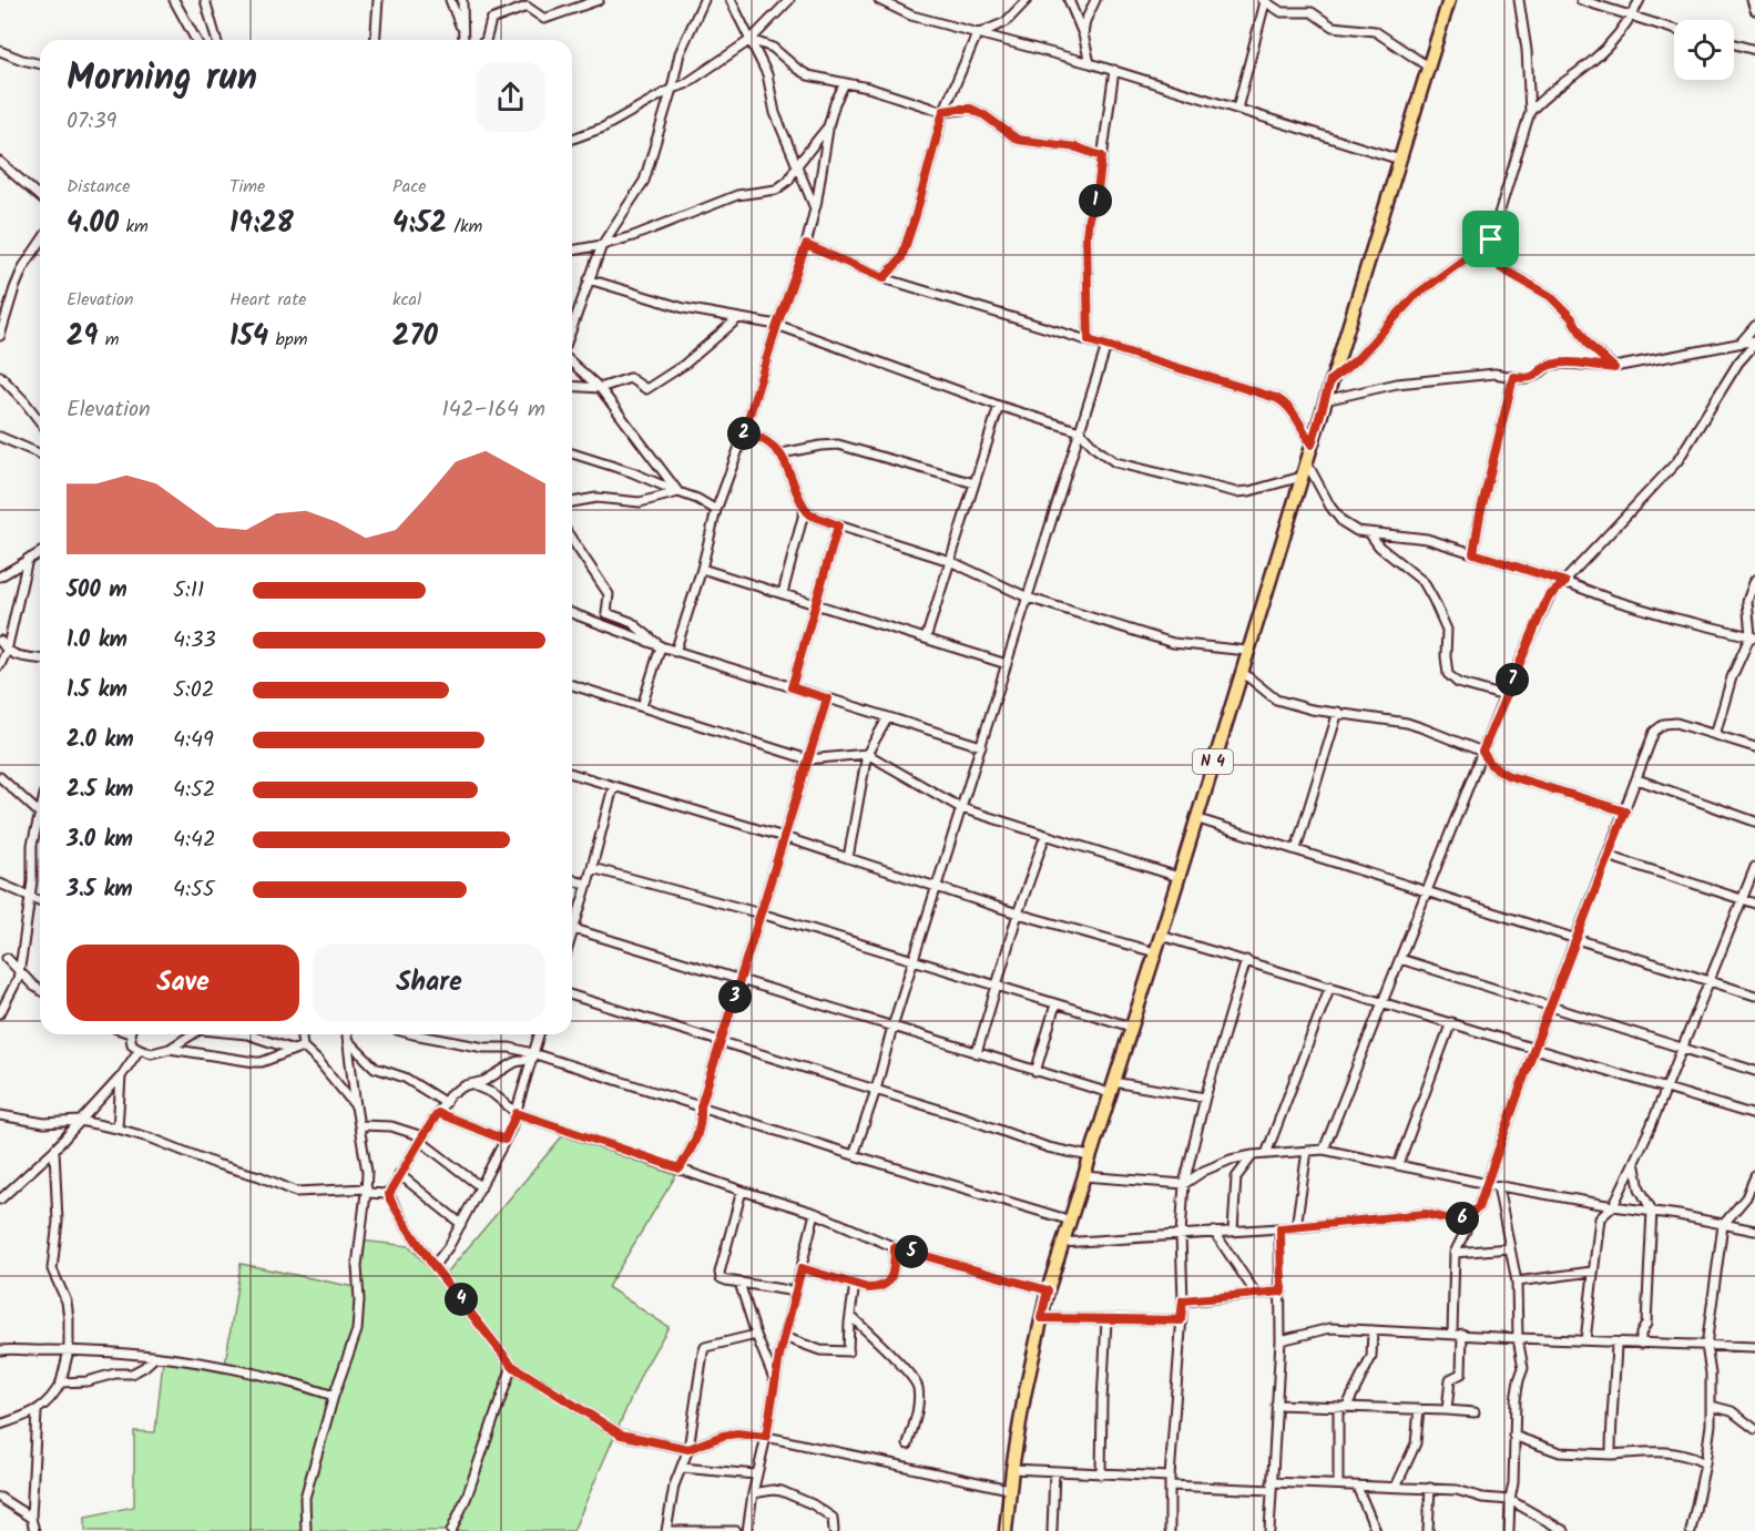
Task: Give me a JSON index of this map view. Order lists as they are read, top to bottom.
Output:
{
  "streets": {
    "main road": ["N 4"]
  },
  "page": {
    "heading": ["Morning run", "07:39"],
    "stats": [
      ["Distance", "4.00 km"],
      ["Time", "19:28"],
      ["Pace", "4:52 /km"],
      ["Elevation", "29 m"],
      ["Heart rate", "154 bpm"],
      ["kcal", "270"]
    ],
    "pins": [
      "1",
      "2",
      "7",
      "3",
      "6",
      "5",
      "4"
    ],
    "chart": ["Elevation", "142–164 m"],
    "list": [
      {
        "name": "500 m",
        "note": "5:11"
      },
      {
        "name": "1.0 km",
        "note": "4:33"
      },
      {
        "name": "1.5 km",
        "note": "5:02"
      },
      {
        "name": "2.0 km",
        "note": "4:49"
      },
      {
        "name": "2.5 km",
        "note": "4:52"
      },
      {
        "name": "3.0 km",
        "note": "4:42"
      },
      {
        "name": "3.5 km",
        "note": "4:55"
      }
    ],
    "buttons": ["Save", "Share"]
  }
}
